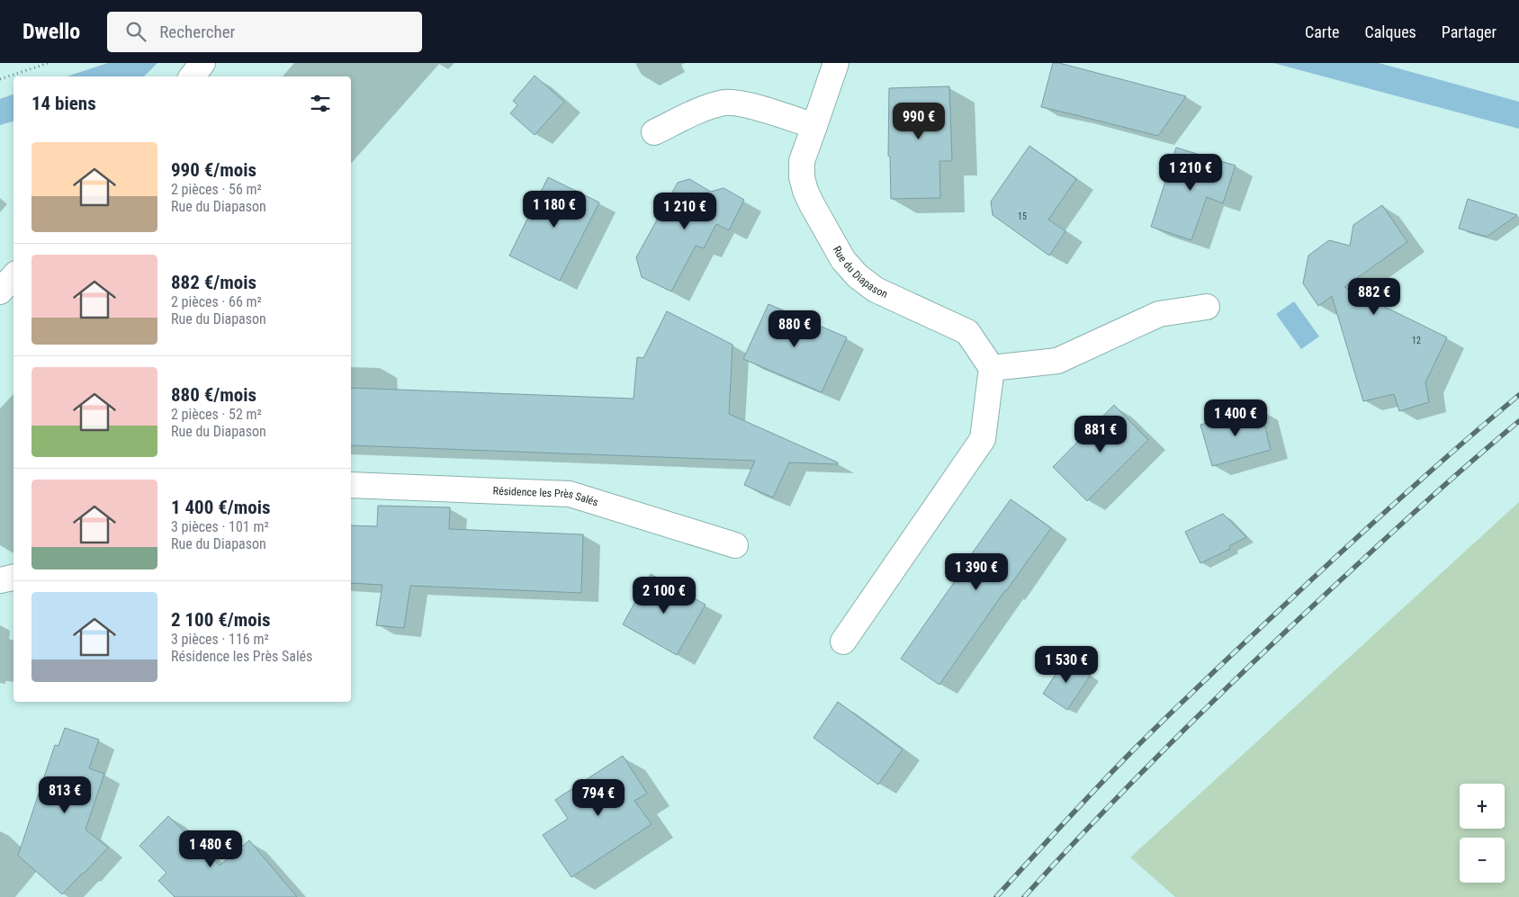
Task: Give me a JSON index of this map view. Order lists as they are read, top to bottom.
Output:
{
  "streets": {
    "street": ["Rue du Diapason", "Résidence les Près Salés"]
  },
  "house_numbers": ["15", "12"],
  "page": {
    "header": "Dwello",
    "search": "Rechercher",
    "nav": ["Carte", "Calques", "Partager"],
    "heading": "14 biens",
    "price": [
      "990 €",
      "1 210 €",
      "1 180 €",
      "1 210 €",
      "882 €",
      "880 €",
      "1 400 €",
      "881 €",
      "1 390 €",
      "2 100 €",
      "1 530 €",
      "813 €",
      "794 €",
      "1 480 €"
    ],
    "list": [
      {
        "name": "990 €/mois",
        "note": "2 pièces · 56 m² · Rue du Diapason"
      },
      {
        "name": "882 €/mois",
        "note": "2 pièces · 66 m² · Rue du Diapason"
      },
      {
        "name": "880 €/mois",
        "note": "2 pièces · 52 m² · Rue du Diapason"
      },
      {
        "name": "1 400 €/mois",
        "note": "3 pièces · 101 m² · Rue du Diapason"
      },
      {
        "name": "2 100 €/mois",
        "note": "3 pièces · 116 m² · Résidence les Près Salés"
      }
    ],
    "map_buttons": ["+", "−"]
  }
}
